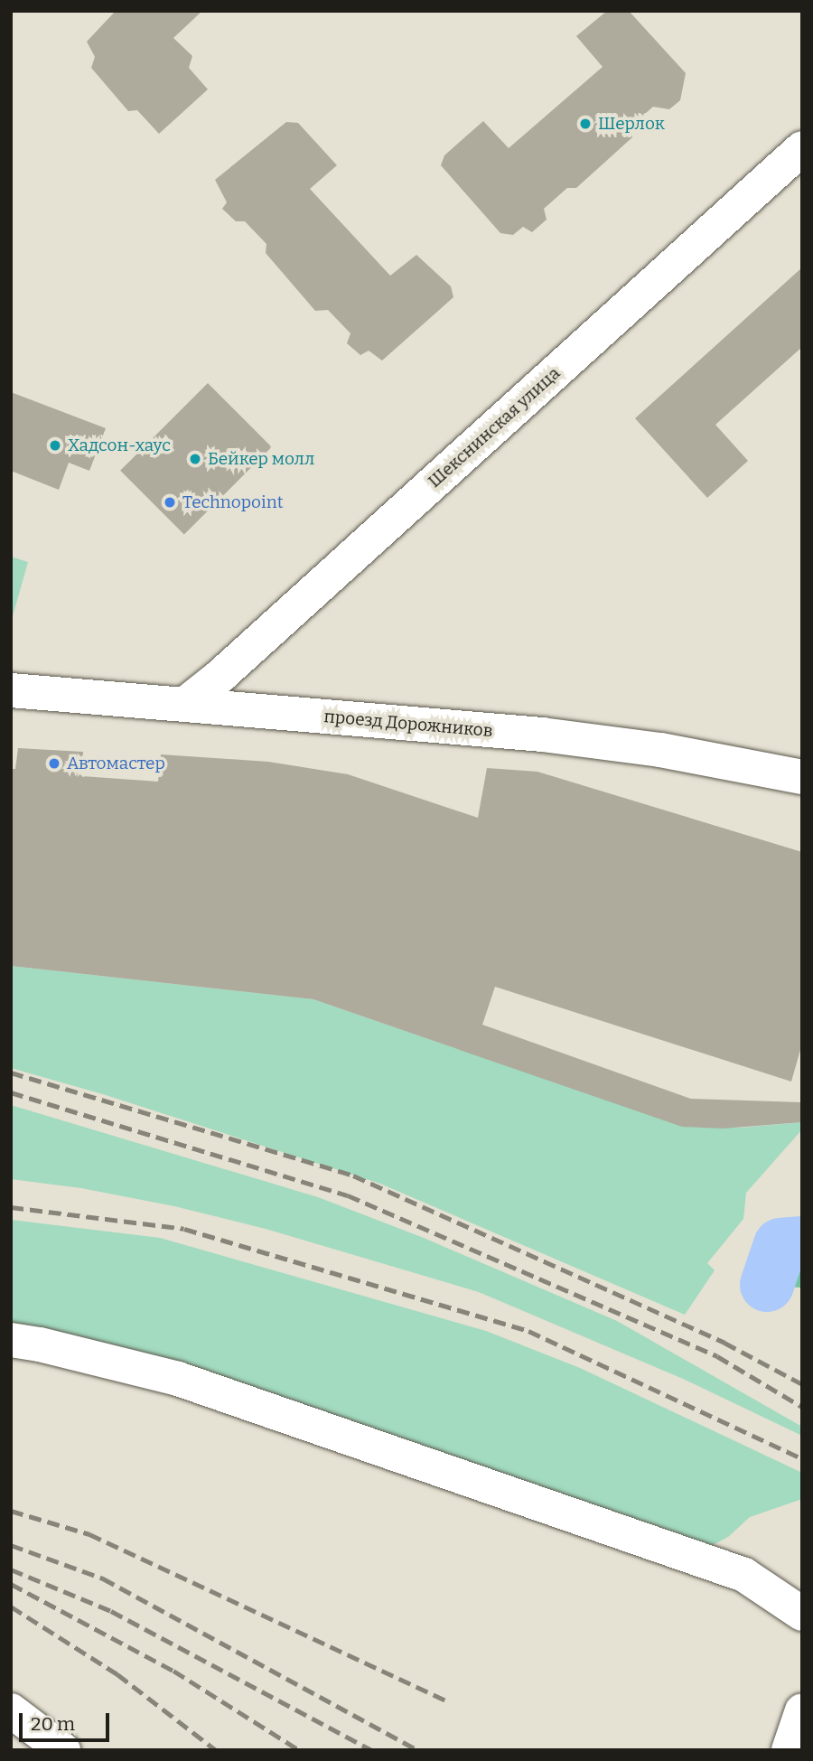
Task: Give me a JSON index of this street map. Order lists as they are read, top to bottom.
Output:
{
  "streets": {
    "street": ["Шекснинская улица", "проезд Дорожников"]
  },
  "crossings": [
    ["Шекснинская улица", "проезд Дорожников"]
  ],
  "places": [
    "Шерлок",
    "Хадсон-хаус",
    "Бейкер молл",
    "Technopoint",
    "Автомастер"
  ],
  "scale_bar": "20 m"
}
